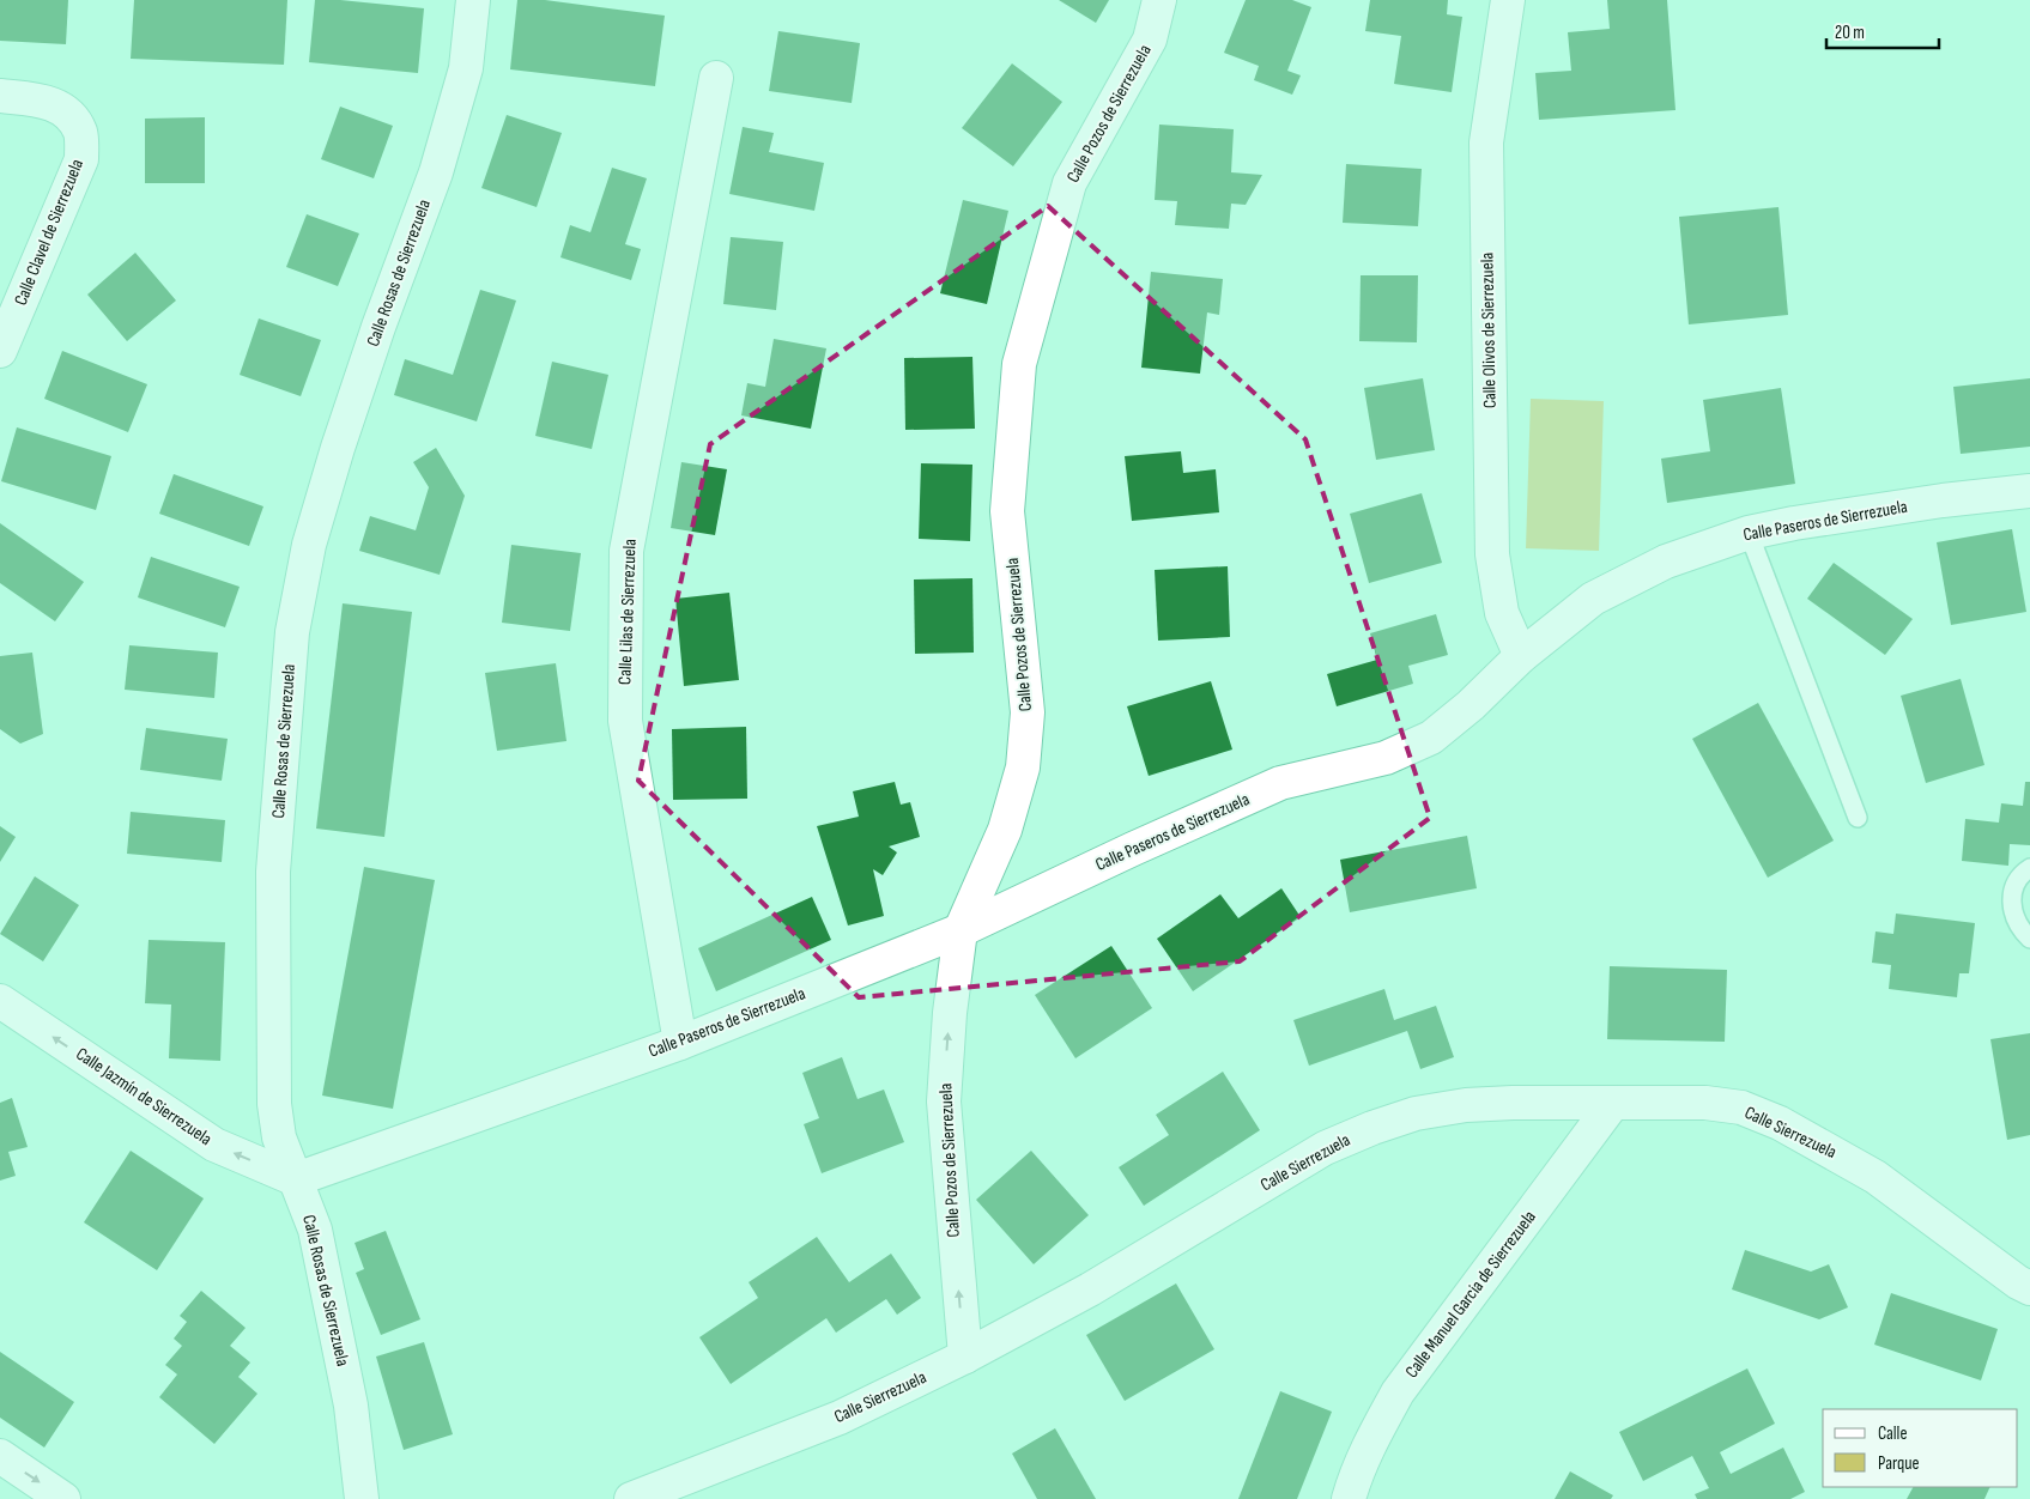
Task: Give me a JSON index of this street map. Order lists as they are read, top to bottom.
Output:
{
  "streets": {
    "street": [
      "Calle Pozos de Sierrezuela",
      "Calle Clavel de Sierrezuela",
      "Calle Rosas de Sierrezuela",
      "Calle Olivos de Sierrezuela",
      "Calle Paseros de Sierrezuela",
      "Calle Lilas de Sierrezuela",
      "Calle Jazmín de Sierrezuela",
      "Calle Sierrezuela",
      "Calle Manuel Garcia de Sierrezuela"
    ]
  },
  "crossings": [
    ["Calle Pozos de Sierrezuela", "Calle Paseros de Sierrezuela"],
    ["Calle Pozos de Sierrezuela", "Calle Sierrezuela"],
    ["Calle Rosas de Sierrezuela", "Calle Paseros de Sierrezuela"],
    ["Calle Rosas de Sierrezuela", "Calle Jazmín de Sierrezuela"],
    ["Calle Olivos de Sierrezuela", "Calle Paseros de Sierrezuela"],
    ["Calle Paseros de Sierrezuela", "Calle Lilas de Sierrezuela"],
    ["Calle Paseros de Sierrezuela", "Calle Jazmín de Sierrezuela"],
    ["Calle Sierrezuela", "Calle Manuel Garcia de Sierrezuela"]
  ],
  "one_way": ["Calle Jazmín de Sierrezuela"],
  "legend": ["Calle", "Parque"],
  "scale_bar": "20 m"
}
